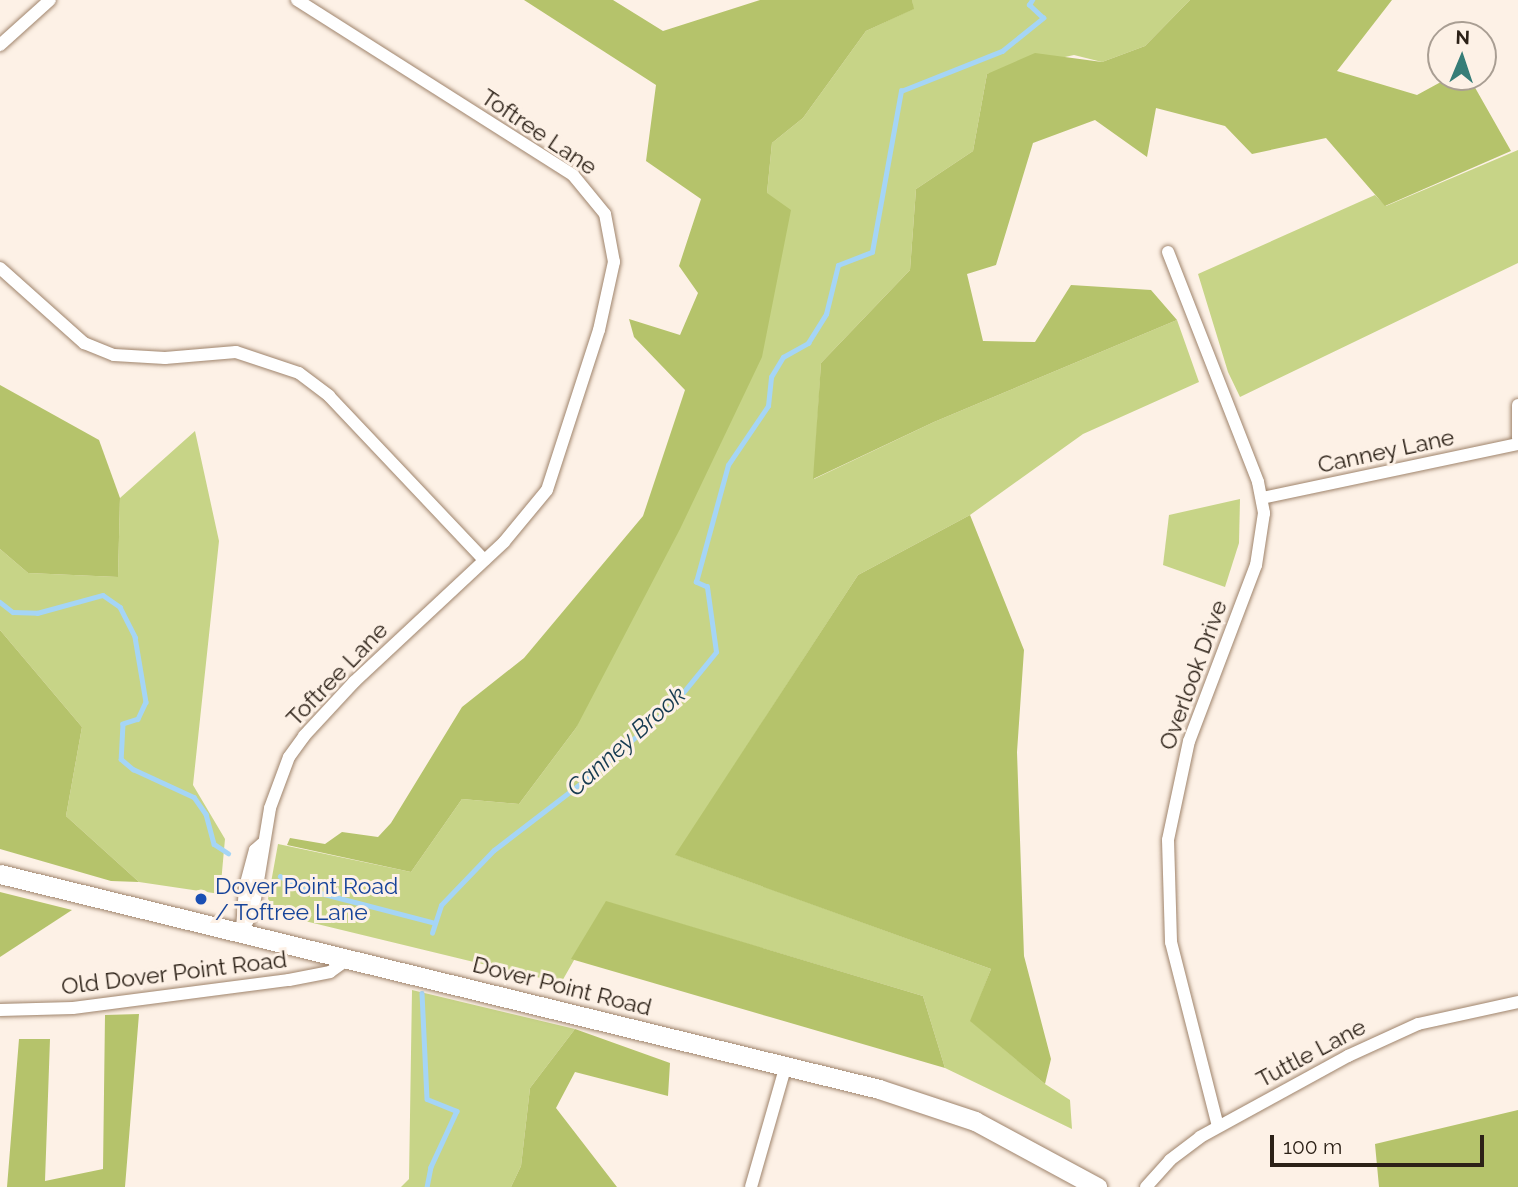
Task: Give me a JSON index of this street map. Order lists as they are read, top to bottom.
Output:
{
  "streets": {
    "main road": ["Dover Point Road"],
    "street": [
      "Toftree Lane",
      "Canney Lane",
      "Overlook Drive",
      "Old Dover Point Road",
      "Tuttle Lane"
    ]
  },
  "crossings": [
    ["Toftree Lane", "Dover Point Road"],
    ["Canney Lane", "Overlook Drive"],
    ["Overlook Drive", "Tuttle Lane"],
    ["Old Dover Point Road", "Dover Point Road"]
  ],
  "water": ["Canney Brook"],
  "places": ["Dover Point Road / Toftree Lane"],
  "scale_bar": "100 m",
  "north": "top"
}
